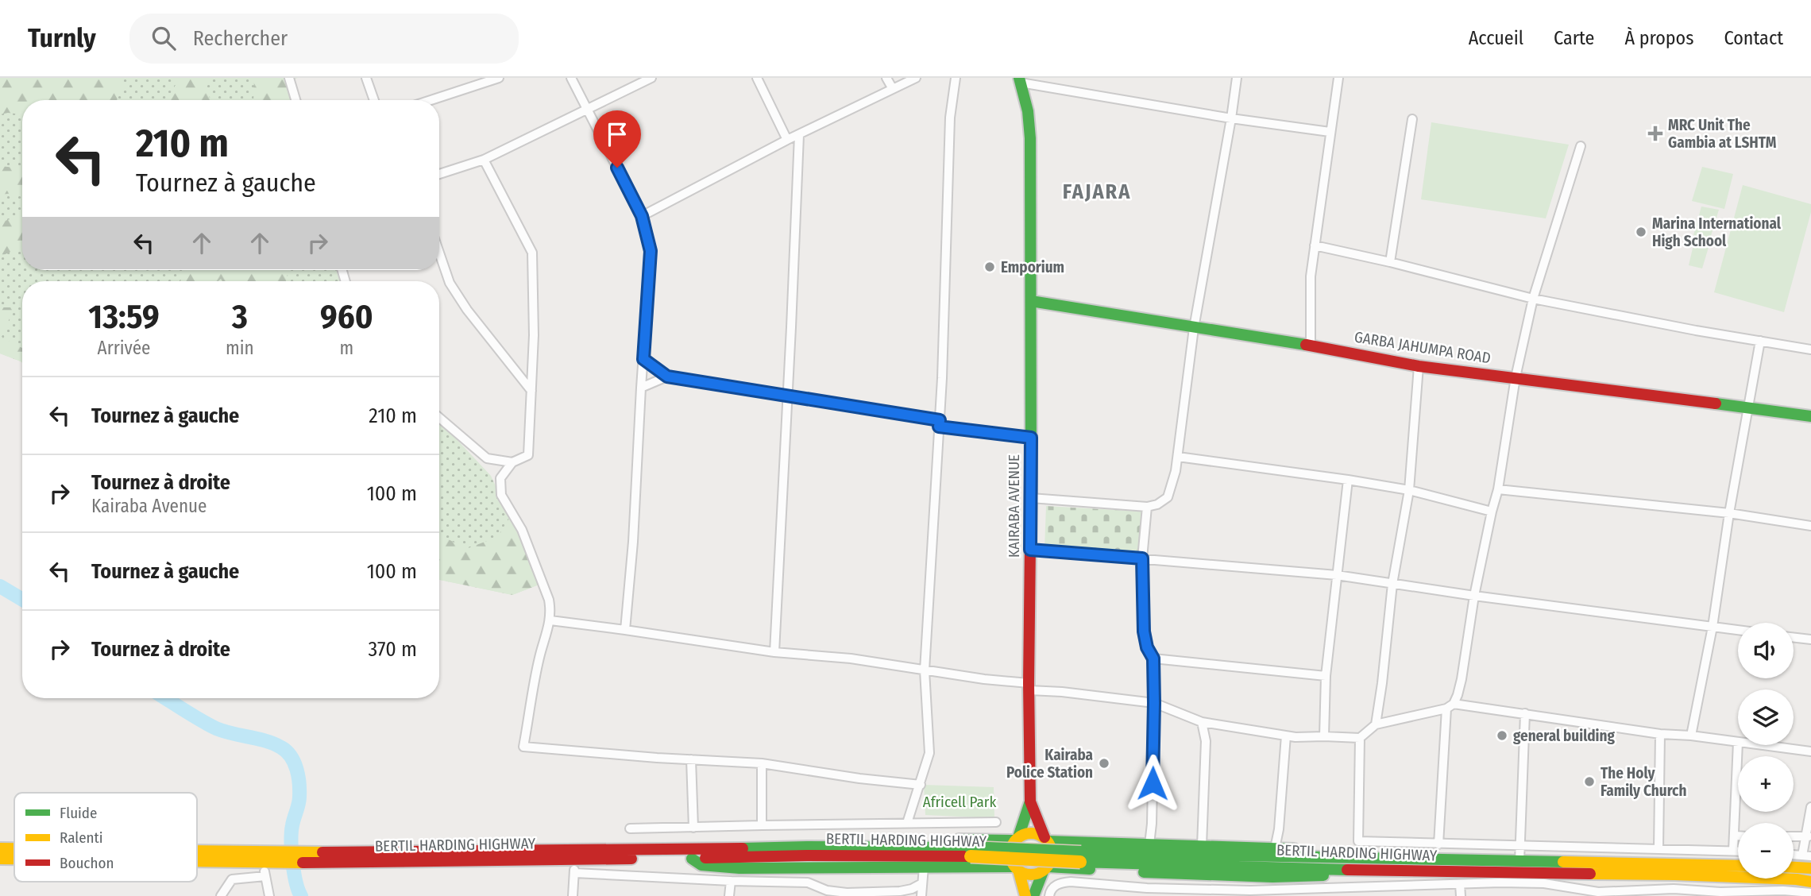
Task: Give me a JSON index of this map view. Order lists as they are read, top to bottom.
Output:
{
  "streets": {
    "main road": ["GARBA JAHUMPA ROAD", "KAIRABA AVENUE", "BERTIL HARDING HIGHWAY"]
  },
  "crossings": [
    ["GARBA JAHUMPA ROAD", "KAIRABA AVENUE"]
  ],
  "districts": ["FAJARA"],
  "parks": ["Africell Park"],
  "places": {
    "health": ["MRC Unit The Gambia at LSHTM"],
    "other": [
      "Marina International High School",
      "Emporium",
      "general building",
      "Kairaba Police Station",
      "The Holy Family Church"
    ]
  },
  "legend": ["Fluide", "Ralenti", "Bouchon"],
  "page": {
    "header": "Turnly",
    "search": "Rechercher",
    "nav": [
      "Accueil",
      "Carte",
      "À propos",
      "Contact"
    ],
    "turn": ["210 m", "Tournez à gauche"],
    "eta": [
      "13:59",
      "Arrivée",
      "3",
      "min",
      "960",
      "m"
    ],
    "list": [
      {
        "name": "Tournez à gauche",
        "value": "210 m"
      },
      {
        "name": "Tournez à droite",
        "note": "Kairaba Avenue",
        "value": "100 m"
      },
      {
        "name": "Tournez à gauche",
        "value": "100 m"
      },
      {
        "name": "Tournez à droite",
        "value": "370 m"
      }
    ],
    "map_buttons": ["+", "−"]
  }
}
